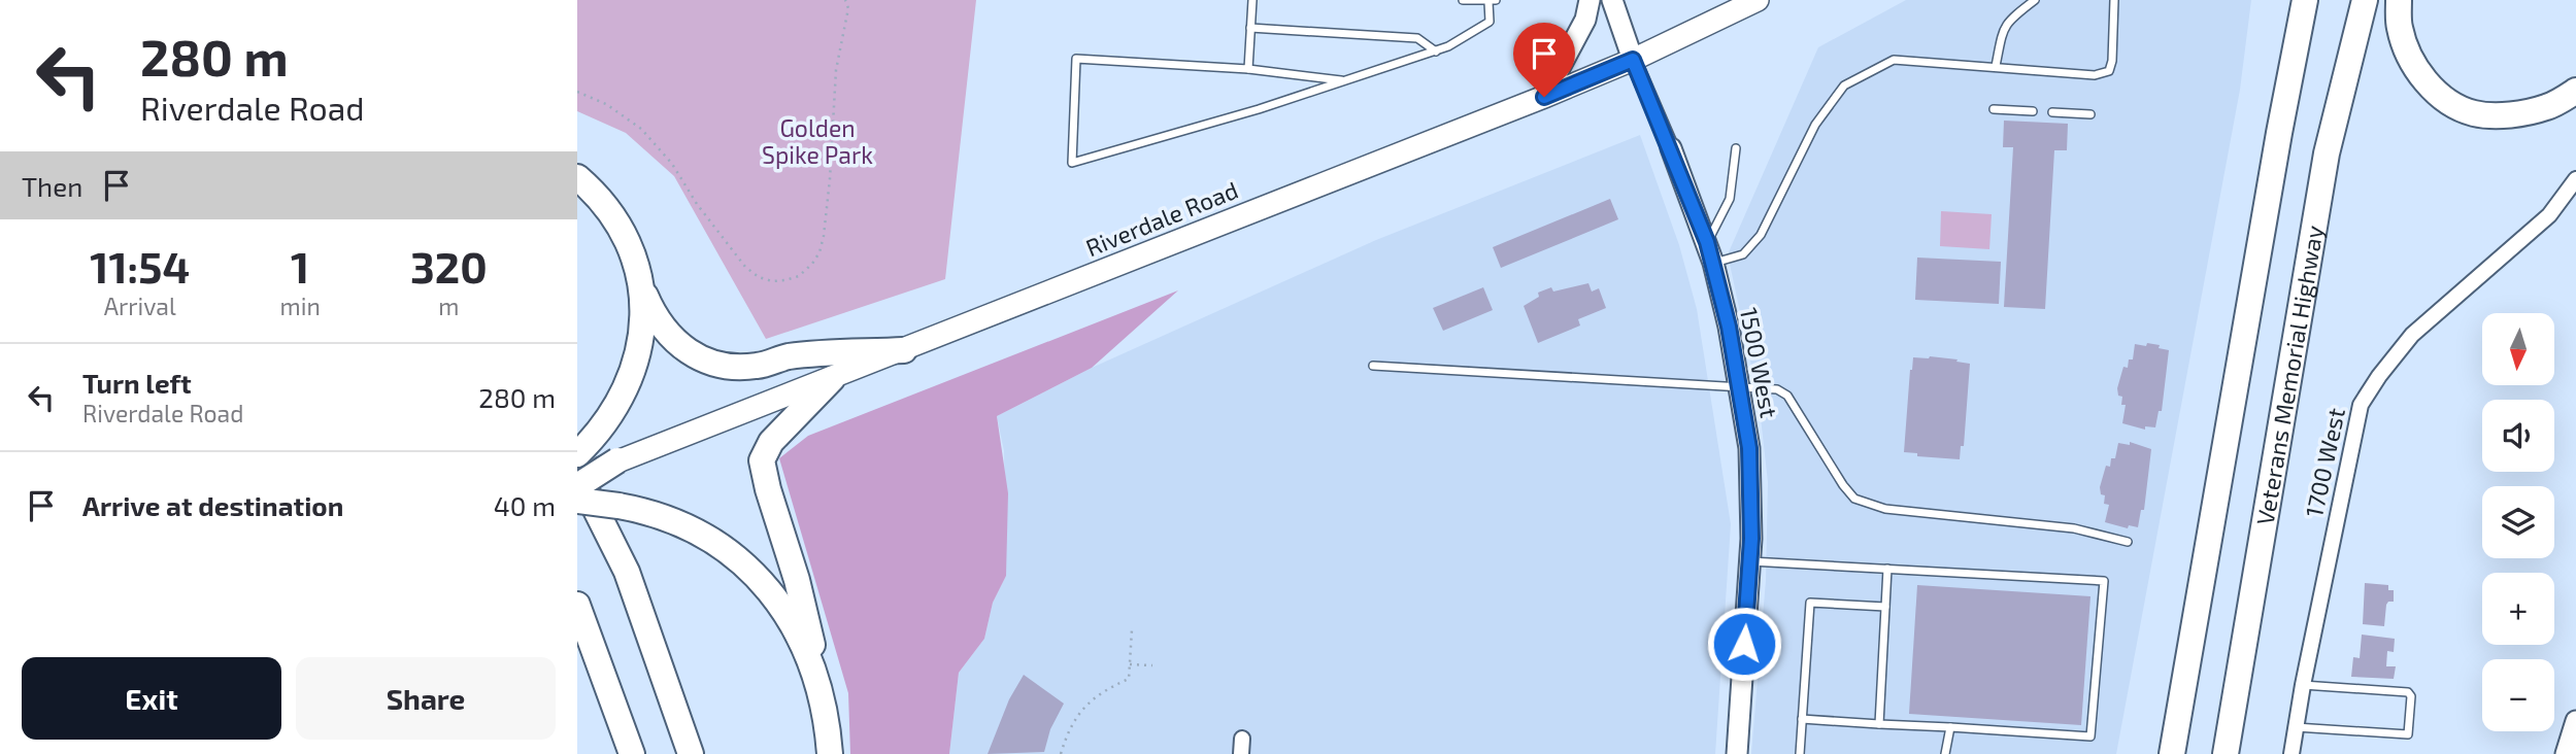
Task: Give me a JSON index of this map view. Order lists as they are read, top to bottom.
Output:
{
  "streets": {
    "highway": ["Veterans Memorial Highway"],
    "main road": ["Riverdale Road"],
    "street": ["1500 West", "1700 West"]
  },
  "crossings": [
    ["Riverdale Road", "1500 West"]
  ],
  "parks": ["Golden Spike Park"],
  "north": "bottom",
  "page": {
    "turn": ["280 m", "Riverdale Road"],
    "then": "Then",
    "eta": [
      "11:54",
      "Arrival",
      "1",
      "min",
      "320",
      "m"
    ],
    "map_buttons": ["+", "−"],
    "list": [
      {
        "name": "Turn left",
        "note": "Riverdale Road",
        "value": "280 m"
      },
      {
        "name": "Arrive at destination",
        "value": "40 m"
      }
    ],
    "buttons": ["Exit", "Share"]
  }
}
